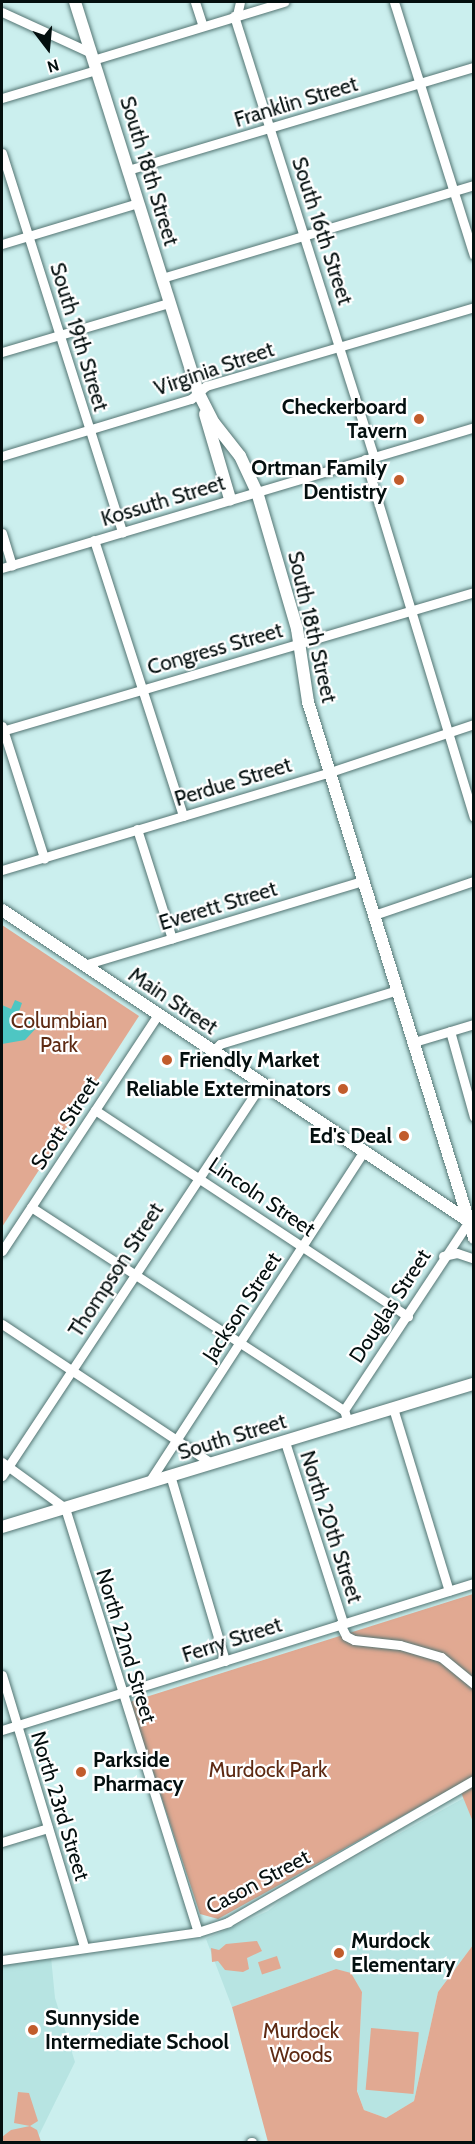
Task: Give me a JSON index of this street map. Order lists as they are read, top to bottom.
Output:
{
  "streets": {
    "main road": ["South 18th Street", "Main Street", "South Street"],
    "street": [
      "Franklin Street",
      "South 16th Street",
      "South 19th Street",
      "Virginia Street",
      "Kossuth Street",
      "Congress Street",
      "Perdue Street",
      "Everett Street",
      "Scott Street",
      "Lincoln Street",
      "Thompson Street",
      "Douglas Street",
      "Jackson Street",
      "North 20th Street",
      "Ferry Street",
      "North 22nd Street",
      "North 23rd Street",
      "Cason Street"
    ]
  },
  "crossings": [
    ["Franklin Street", "South 18th Street"],
    ["Franklin Street", "South 16th Street"],
    ["South 18th Street", "Virginia Street"],
    ["South 18th Street", "Kossuth Street"],
    ["South 18th Street", "Congress Street"],
    ["South 18th Street", "Perdue Street"],
    ["South 18th Street", "Everett Street"],
    ["South 18th Street", "Main Street"],
    ["South 18th Street", "Douglas Street"],
    ["South 16th Street", "Virginia Street"],
    ["South 16th Street", "Kossuth Street"],
    ["South 16th Street", "Congress Street"],
    ["South 16th Street", "Perdue Street"],
    ["South 19th Street", "Virginia Street"],
    ["South 19th Street", "Kossuth Street"],
    ["Everett Street", "Main Street"],
    ["Main Street", "Scott Street"],
    ["Main Street", "Thompson Street"],
    ["Main Street", "Douglas Street"],
    ["Main Street", "Jackson Street"],
    ["Scott Street", "Lincoln Street"],
    ["Lincoln Street", "Thompson Street"],
    ["Lincoln Street", "Douglas Street"],
    ["Lincoln Street", "Jackson Street"],
    ["Douglas Street", "South Street"],
    ["Jackson Street", "South Street"],
    ["South Street", "North 20th Street"],
    ["South Street", "North 22nd Street"],
    ["North 20th Street", "Ferry Street"],
    ["Ferry Street", "North 22nd Street"],
    ["Ferry Street", "North 23rd Street"],
    ["North 22nd Street", "Cason Street"],
    ["North 23rd Street", "Cason Street"]
  ],
  "parks": ["Columbian Park", "Murdock Park", "Murdock Woods"],
  "places": [
    "Checkerboard Tavern",
    "Ortman Family Dentistry",
    "Friendly Market",
    "Reliable Exterminators",
    "Ed's Deal",
    "Parkside Pharmacy",
    "Murdock Elementary",
    "Sunnyside Intermediate School"
  ],
  "north": "bottom"
}
